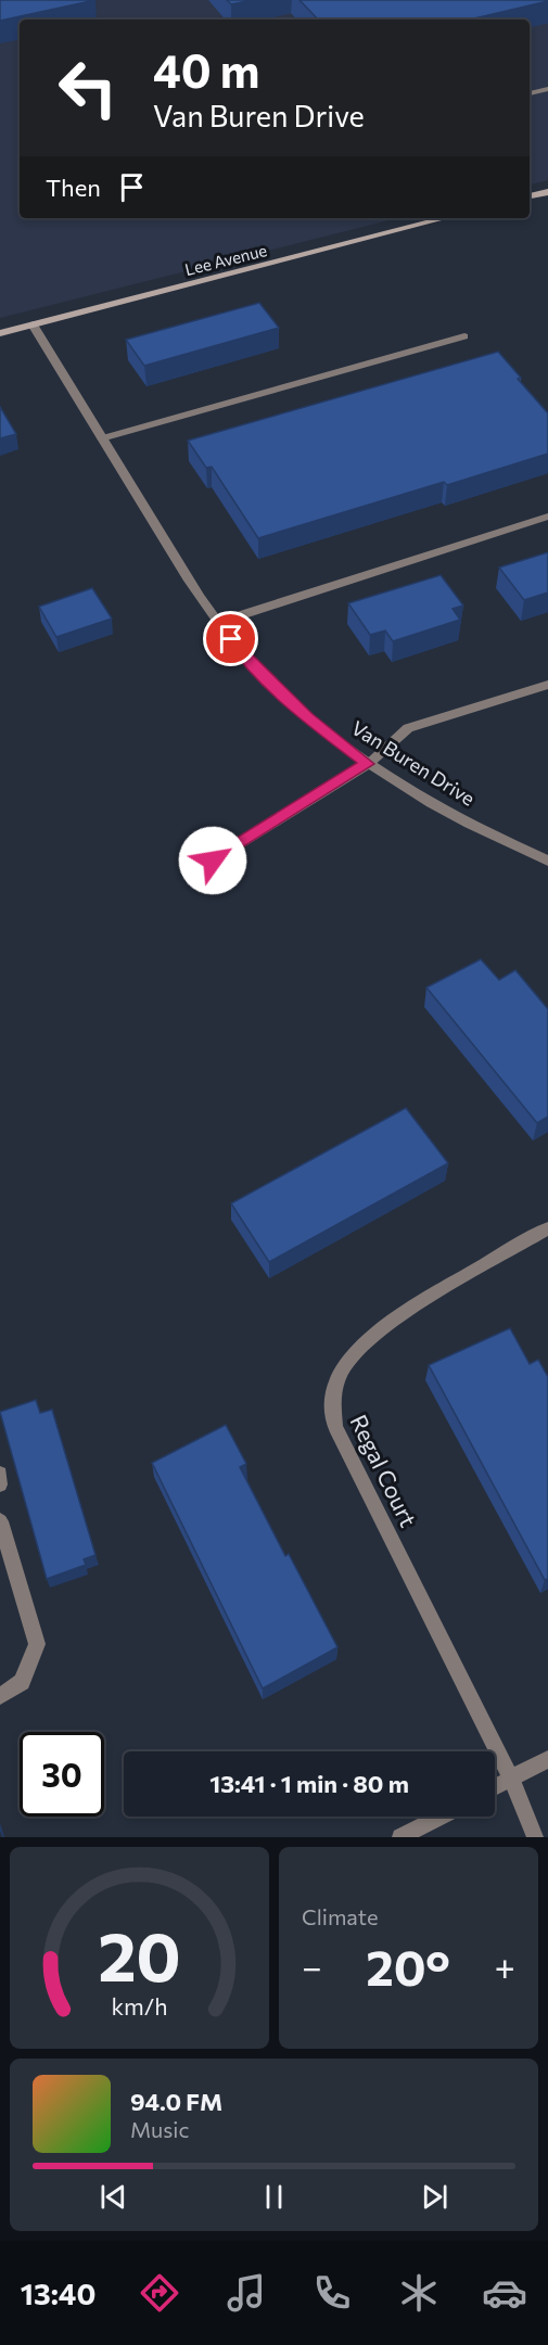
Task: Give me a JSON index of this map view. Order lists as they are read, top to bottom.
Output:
{
  "streets": {
    "street": ["Lee Avenue", "Van Buren Drive", "Regal Court"]
  },
  "crossings": [
    ["Lee Avenue", "Van Buren Drive"]
  ],
  "page": {
    "turn": ["40 m", "Van Buren Drive"],
    "then": "Then",
    "limit": "30",
    "trip": "13:41 · 1 min · 80 m",
    "tile": "Climate",
    "heat": ["−", "20°", "+"],
    "song": ["94.0 FM", "Music"],
    "tabs": "13:40",
    "gauge": ["20", "km/h"]
  }
}
